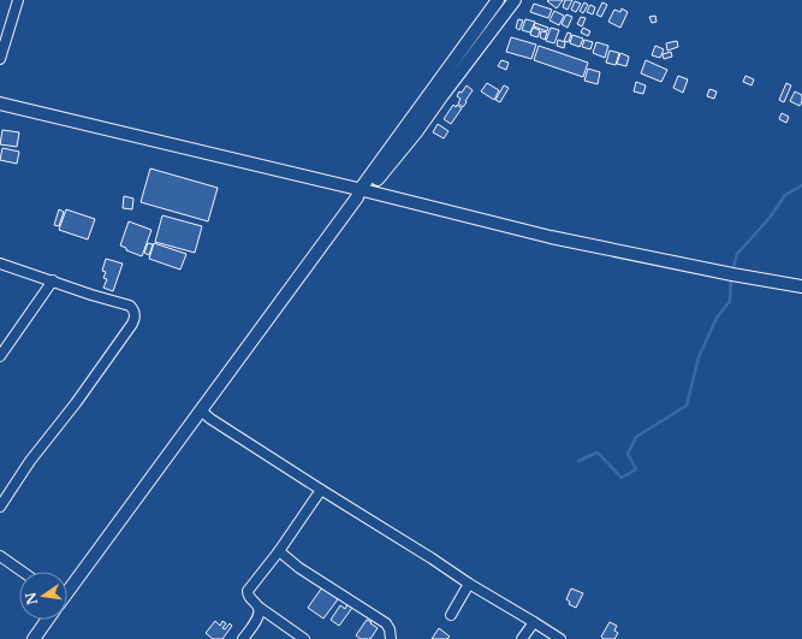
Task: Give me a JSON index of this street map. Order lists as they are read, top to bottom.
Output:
{
  "north": "left"
}
